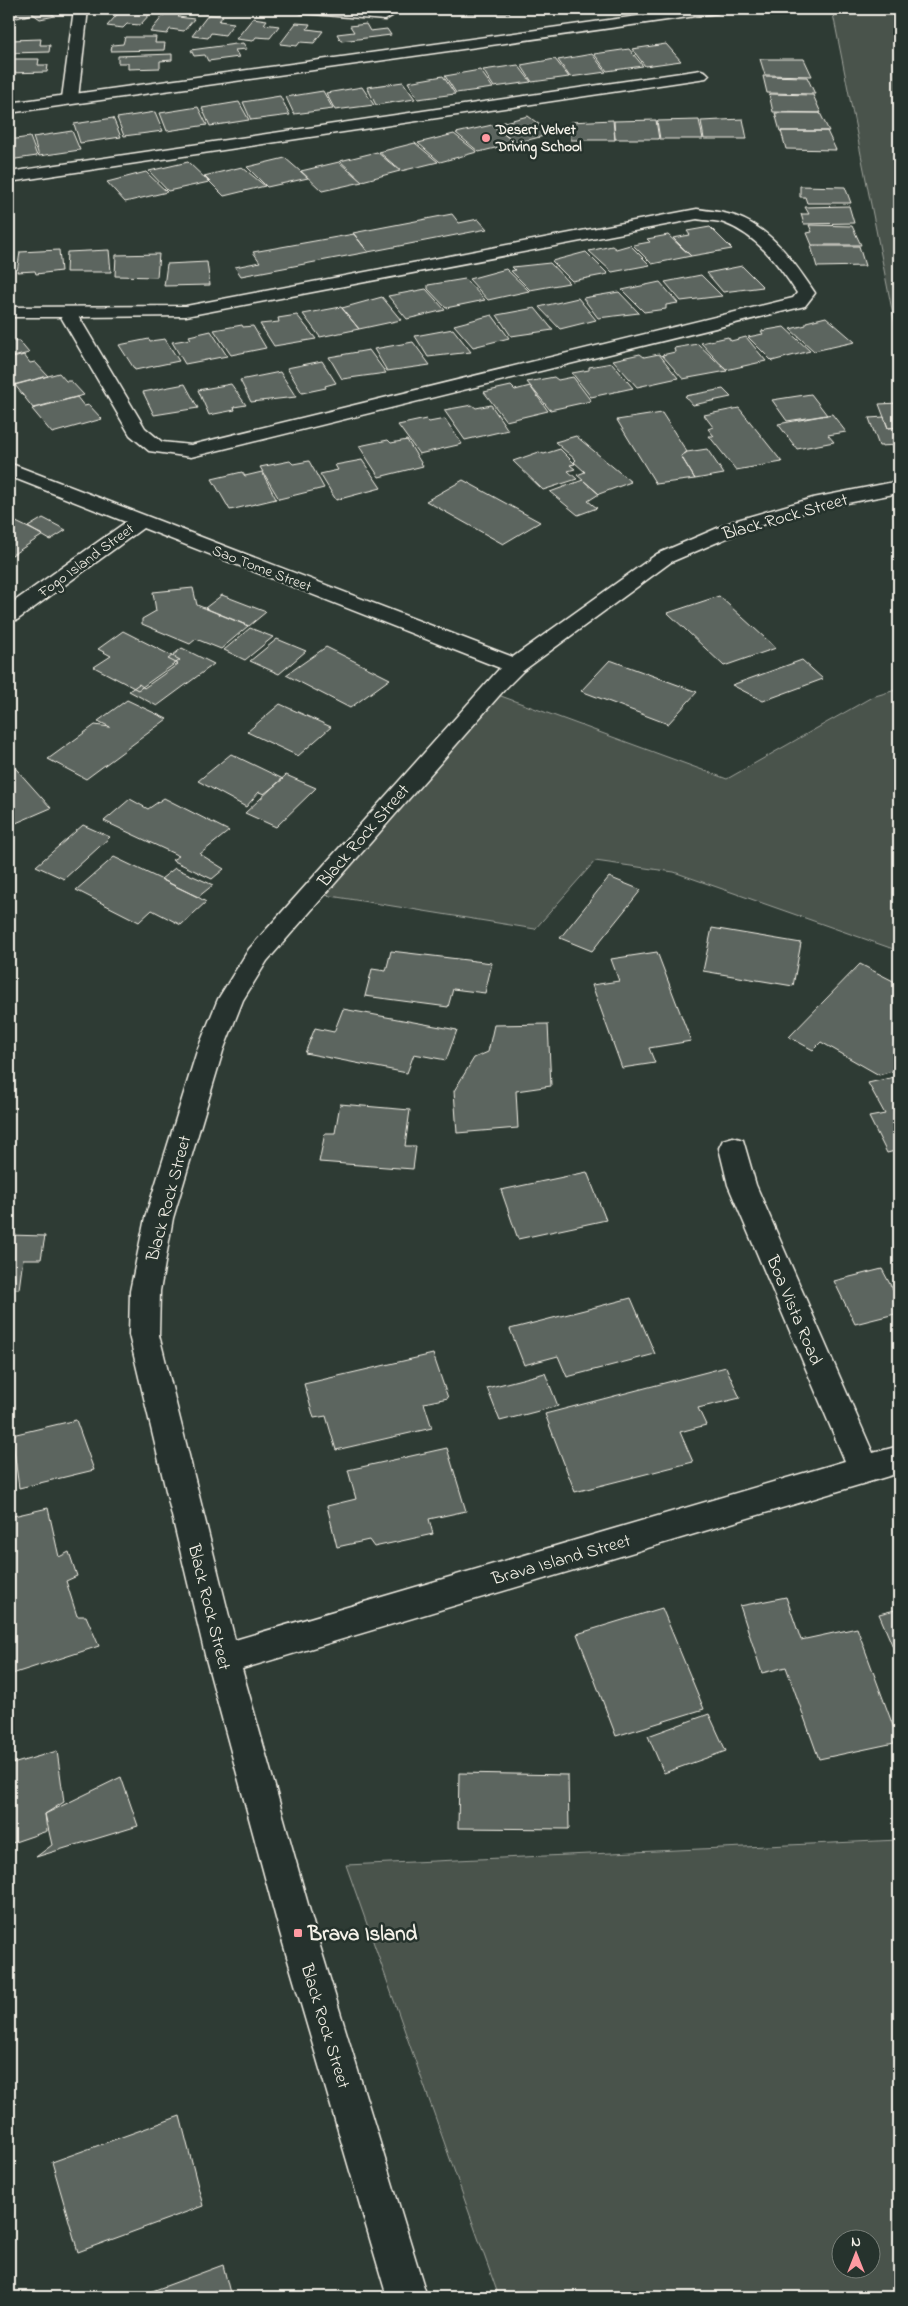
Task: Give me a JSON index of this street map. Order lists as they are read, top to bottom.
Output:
{
  "streets": {
    "street": [
      "Black Rock Street",
      "Fogo Island Street",
      "Sao Tome Street",
      "Boa Vista Road",
      "Brava Island Street"
    ]
  },
  "crossings": [
    ["Black Rock Street", "Sao Tome Street"],
    ["Black Rock Street", "Brava Island Street"],
    ["Fogo Island Street", "Sao Tome Street"],
    ["Boa Vista Road", "Brava Island Street"]
  ],
  "places": {
    "other": ["Desert Velvet Driving School"],
    "transit": ["Brava Island"]
  },
  "north": "top"
}
